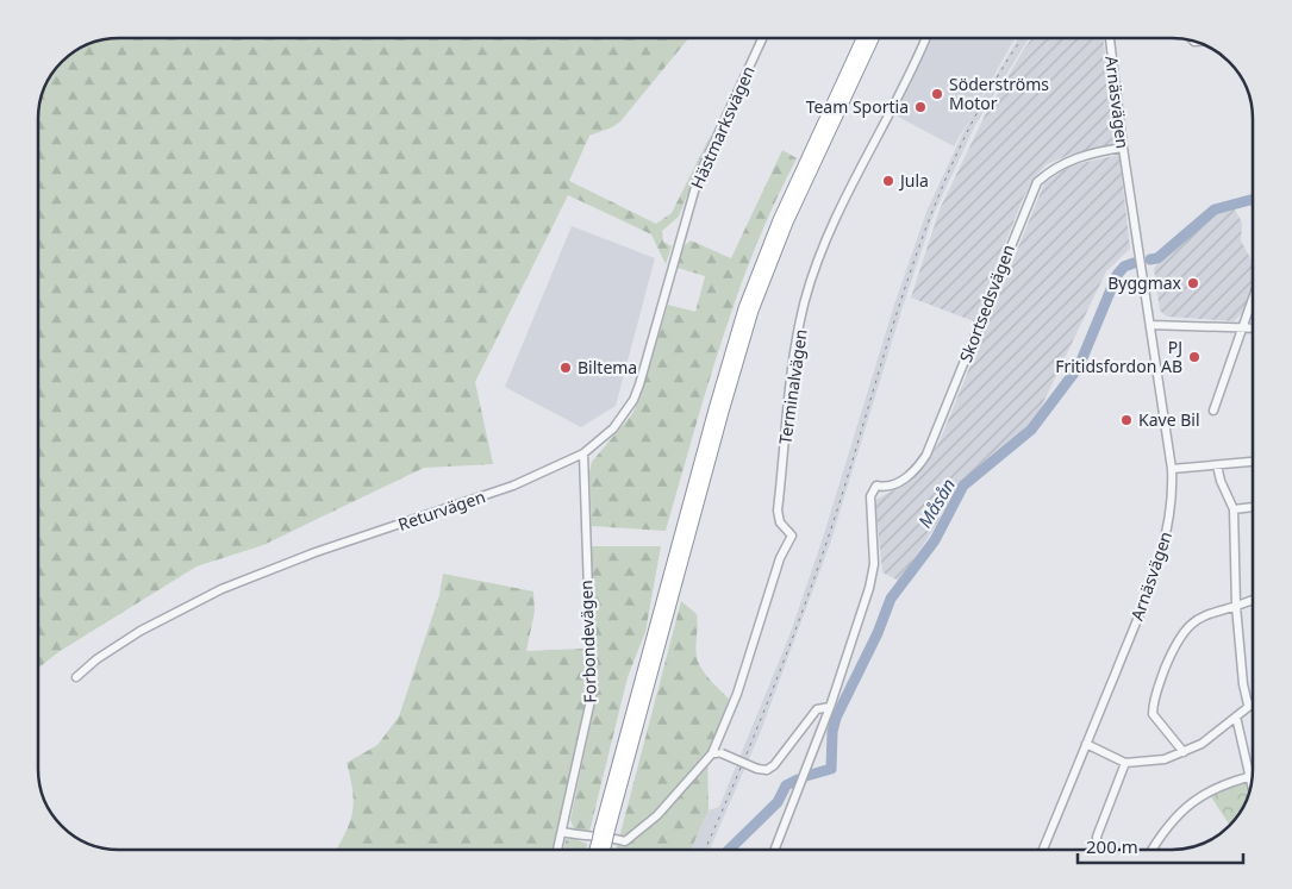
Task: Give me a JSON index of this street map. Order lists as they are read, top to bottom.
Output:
{
  "streets": {
    "street": [
      "Arnäsvägen",
      "Hästmarksvägen",
      "Skortsedsvägen",
      "Terminalvägen",
      "Returvägen",
      "Forbondevägen"
    ]
  },
  "crossings": [
    ["Arnäsvägen", "Skortsedsvägen"],
    ["Hästmarksvägen", "Returvägen"],
    ["Returvägen", "Forbondevägen"]
  ],
  "water": ["Måsån"],
  "places": [
    "Söderströms Motor",
    "Team Sportia",
    "Jula",
    "Byggmax",
    "PJ Fritidsfordon AB",
    "Biltema",
    "Kave Bil"
  ],
  "scale_bar": "200 m"
}
